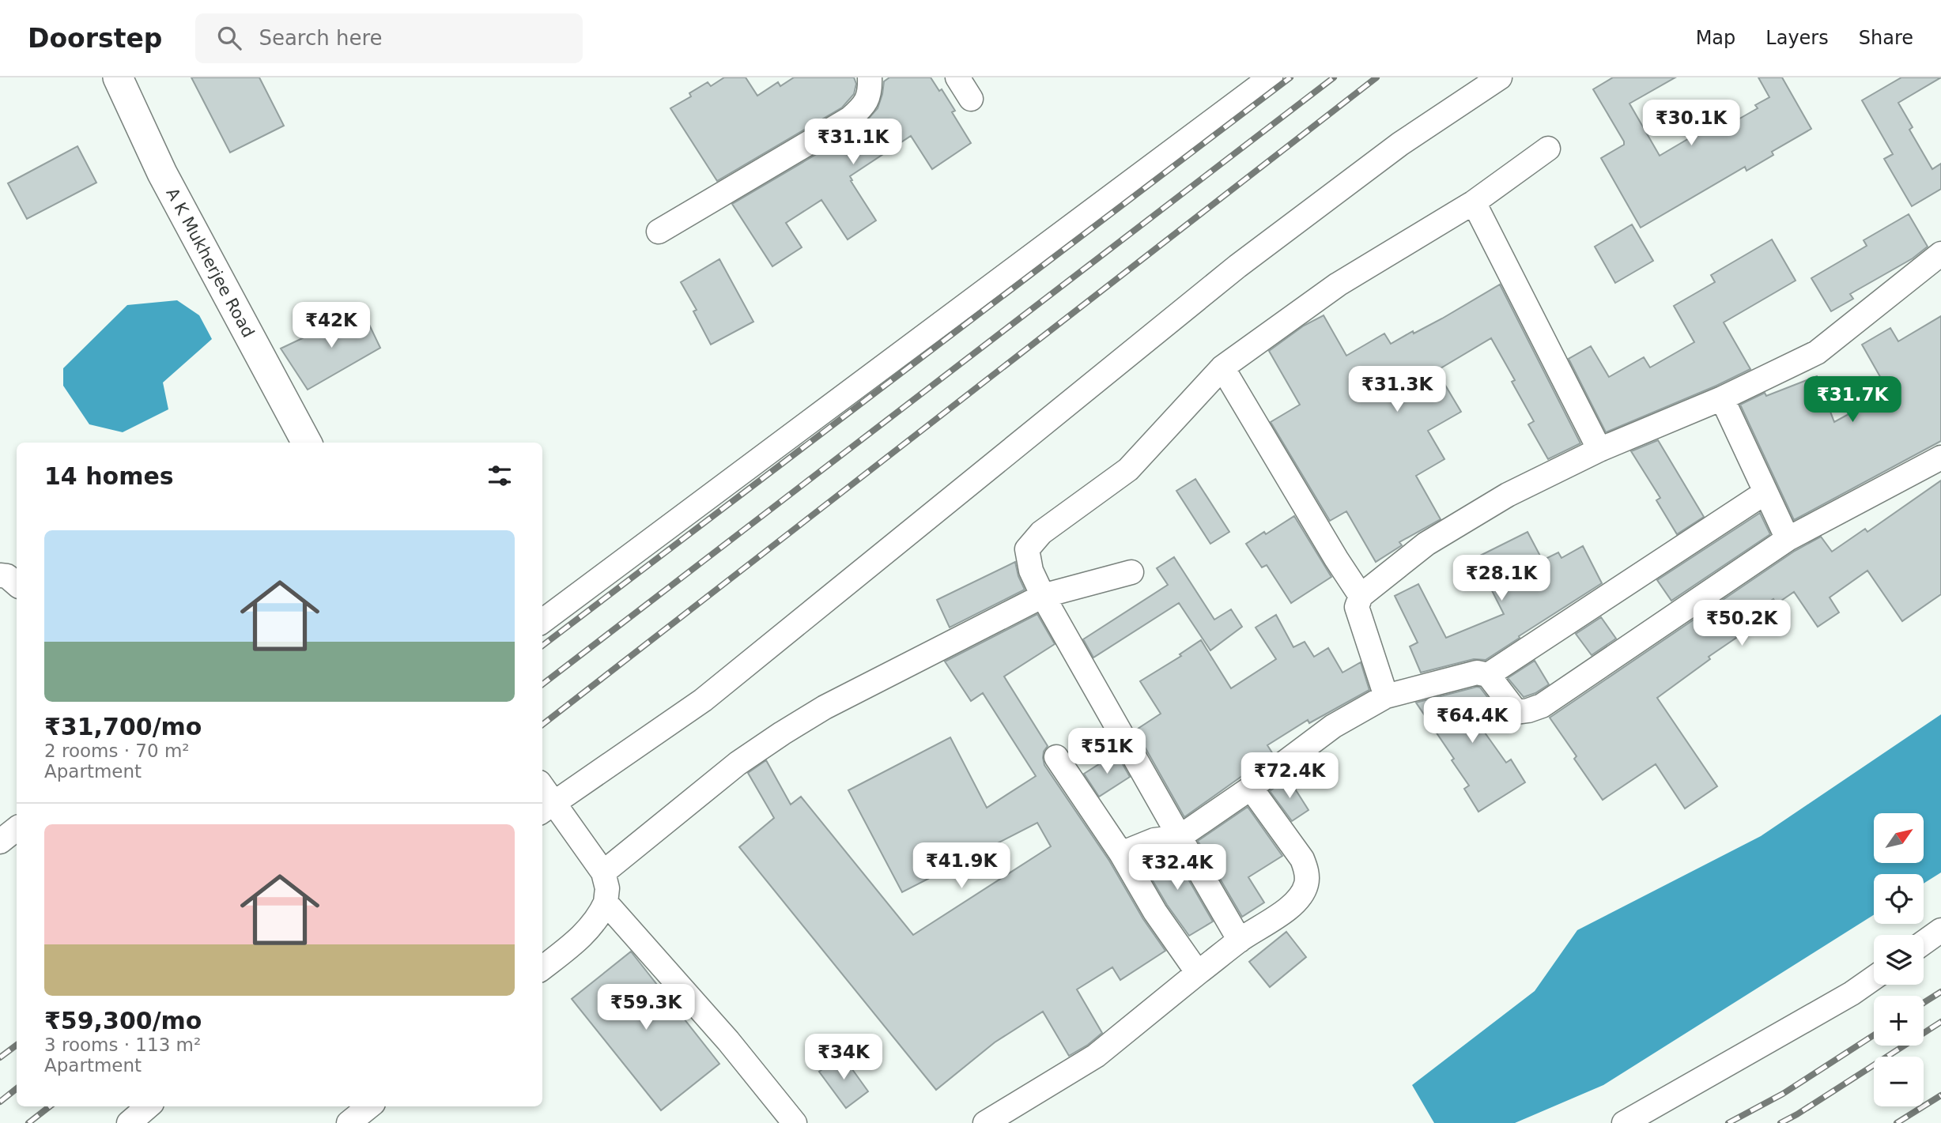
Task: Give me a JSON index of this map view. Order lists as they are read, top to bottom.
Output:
{
  "streets": {
    "street": ["A K Mukherjee Road"]
  },
  "north": "top right",
  "page": {
    "header": "Doorstep",
    "search": "Search here",
    "nav": ["Map", "Layers", "Share"],
    "price": [
      "₹30.1K",
      "₹31.1K",
      "₹42K",
      "₹31.3K",
      "₹31.7K",
      "₹28.1K",
      "₹50.2K",
      "₹64.4K",
      "₹51K",
      "₹72.4K",
      "₹41.9K",
      "₹32.4K",
      "₹59.3K",
      "₹34K"
    ],
    "heading": "14 homes",
    "list": [
      {
        "name": "₹31,700/mo",
        "note": "2 rooms · 70 m² · Apartment"
      },
      {
        "name": "₹59,300/mo",
        "note": "3 rooms · 113 m² · Apartment"
      }
    ],
    "map_buttons": ["+", "−"]
  }
}
